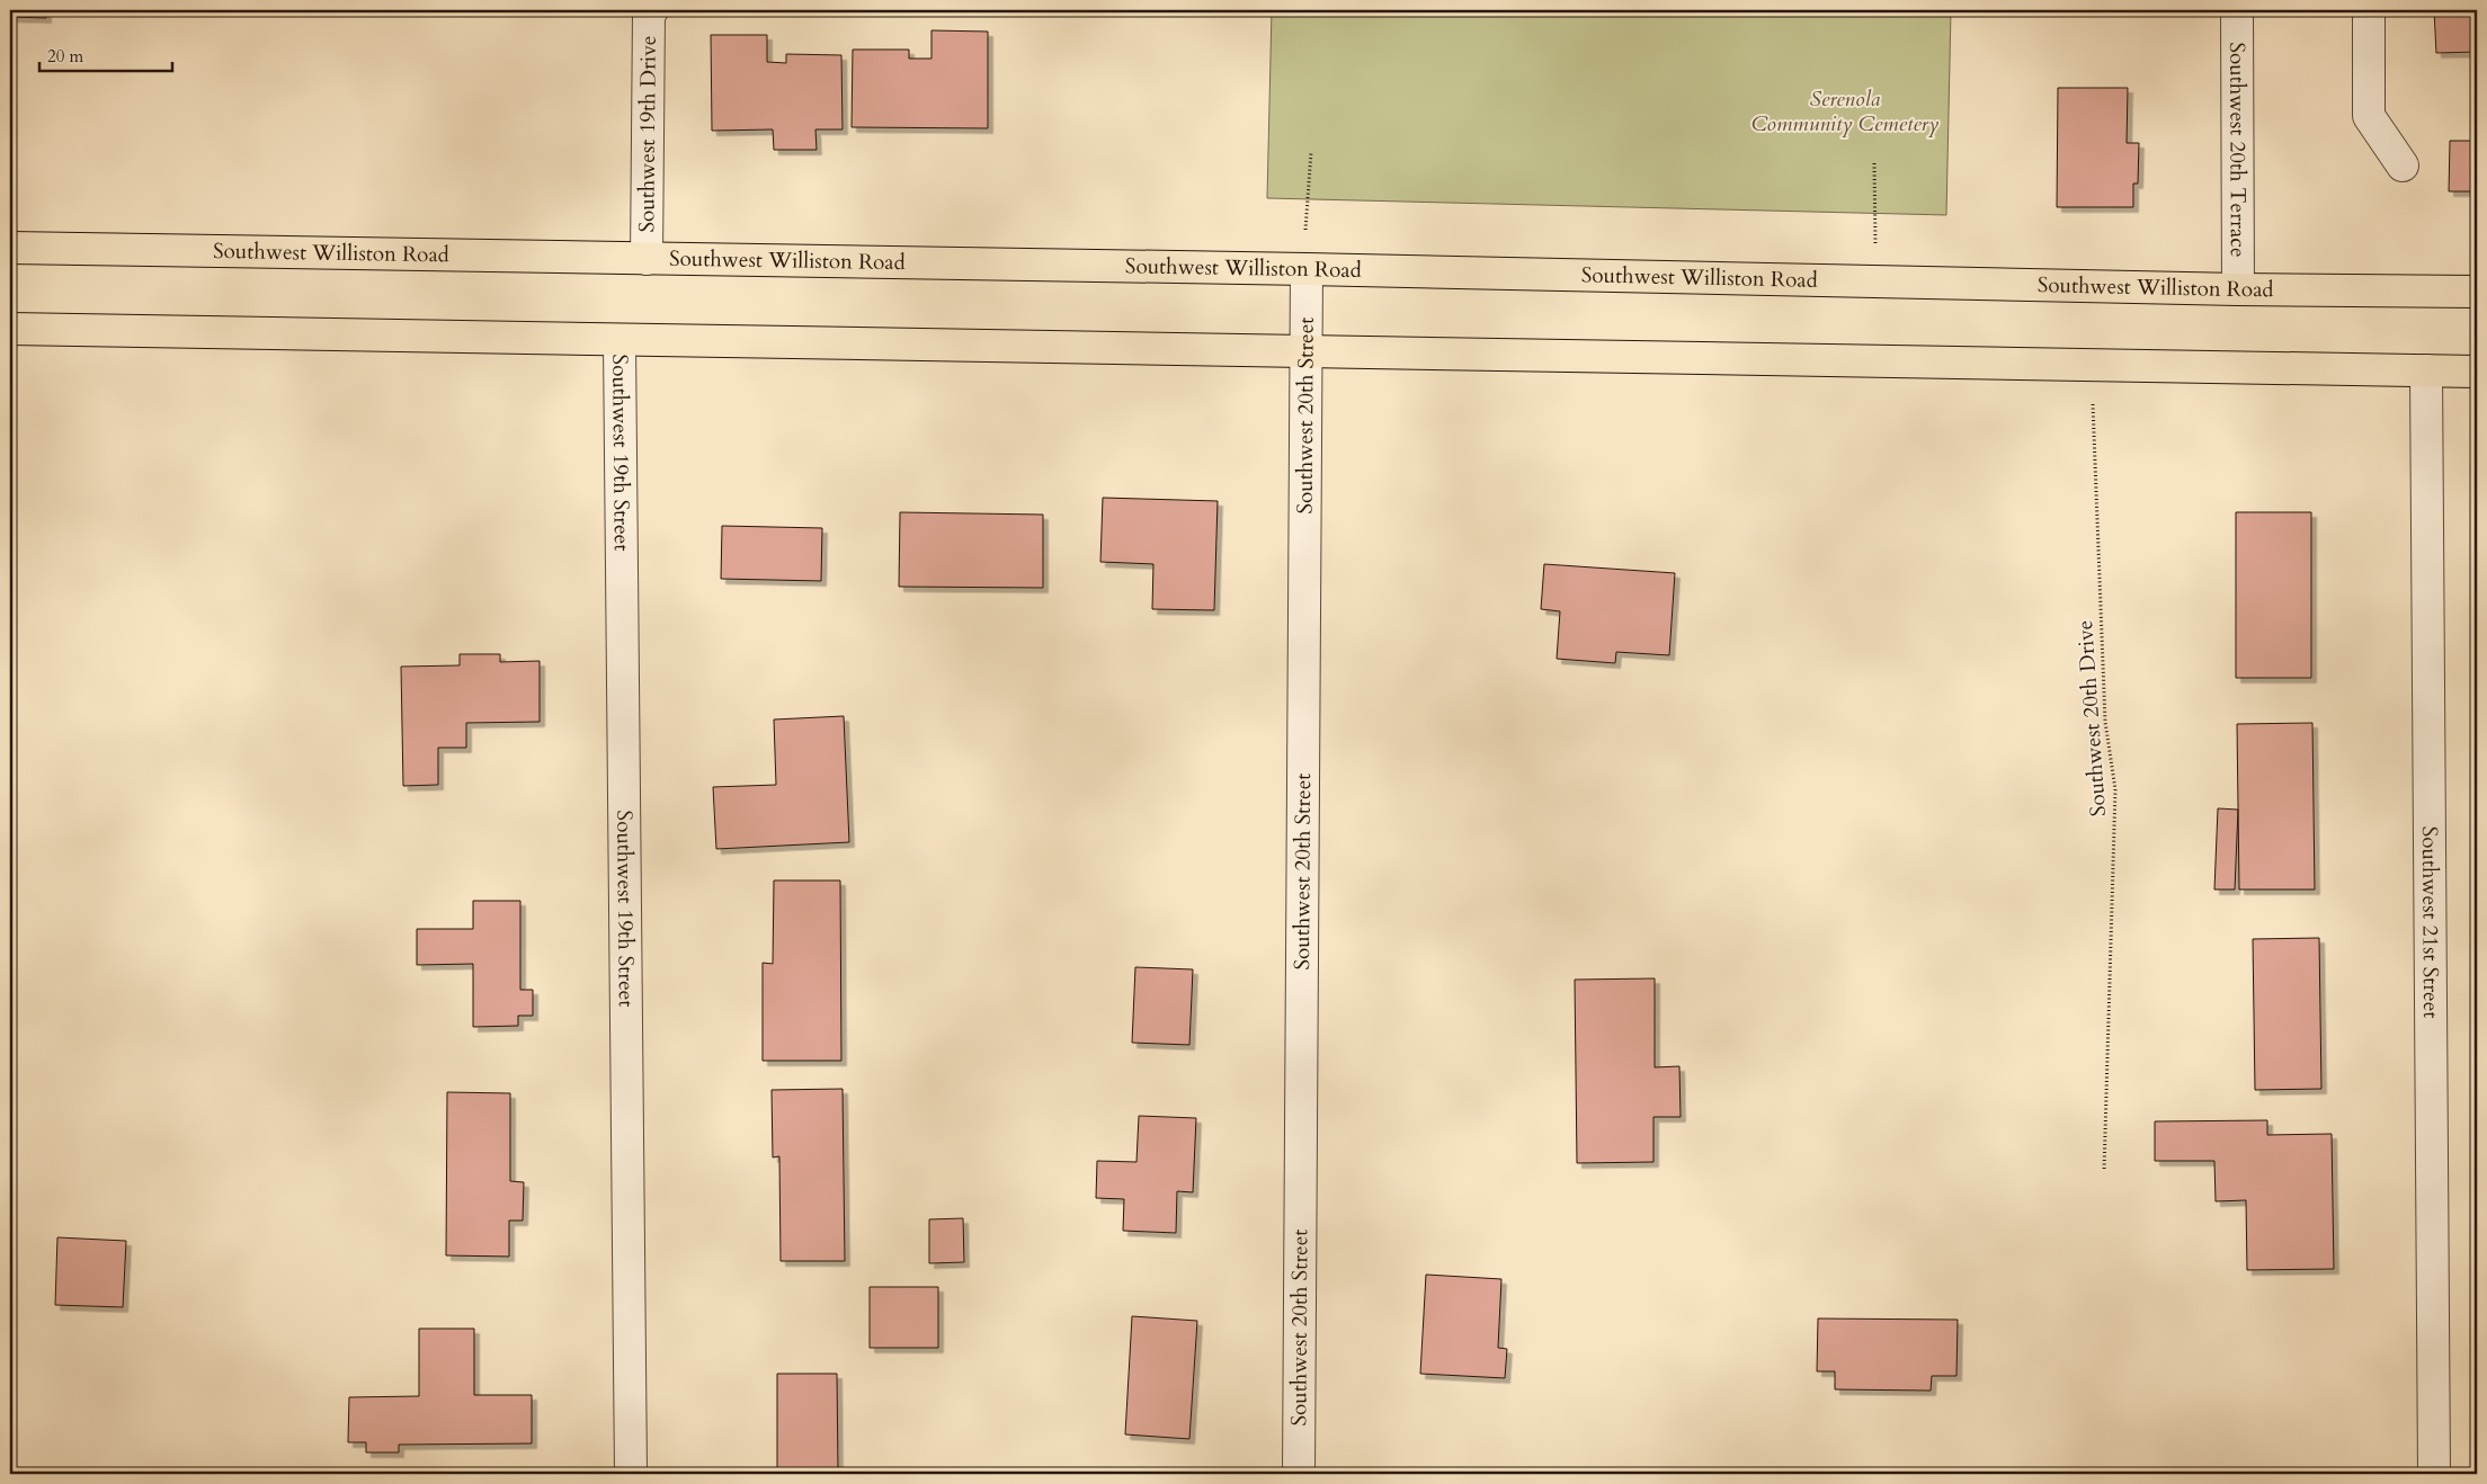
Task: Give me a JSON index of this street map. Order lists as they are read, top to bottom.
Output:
{
  "streets": {
    "highway": ["Southwest Williston Road"],
    "street": [
      "Southwest 19th Drive",
      "Southwest 20th Terrace",
      "Southwest 20th Street",
      "Southwest 19th Street",
      "Southwest 21st Street"
    ],
    "path": ["Southwest 20th Drive"]
  },
  "crossings": [
    ["Southwest 19th Drive", "Southwest Williston Road"],
    ["Southwest 20th Terrace", "Southwest Williston Road"],
    ["Southwest Williston Road", "Southwest 20th Street"]
  ],
  "parks": ["Serenola Community Cemetery"],
  "scale_bar": "20 m"
}
